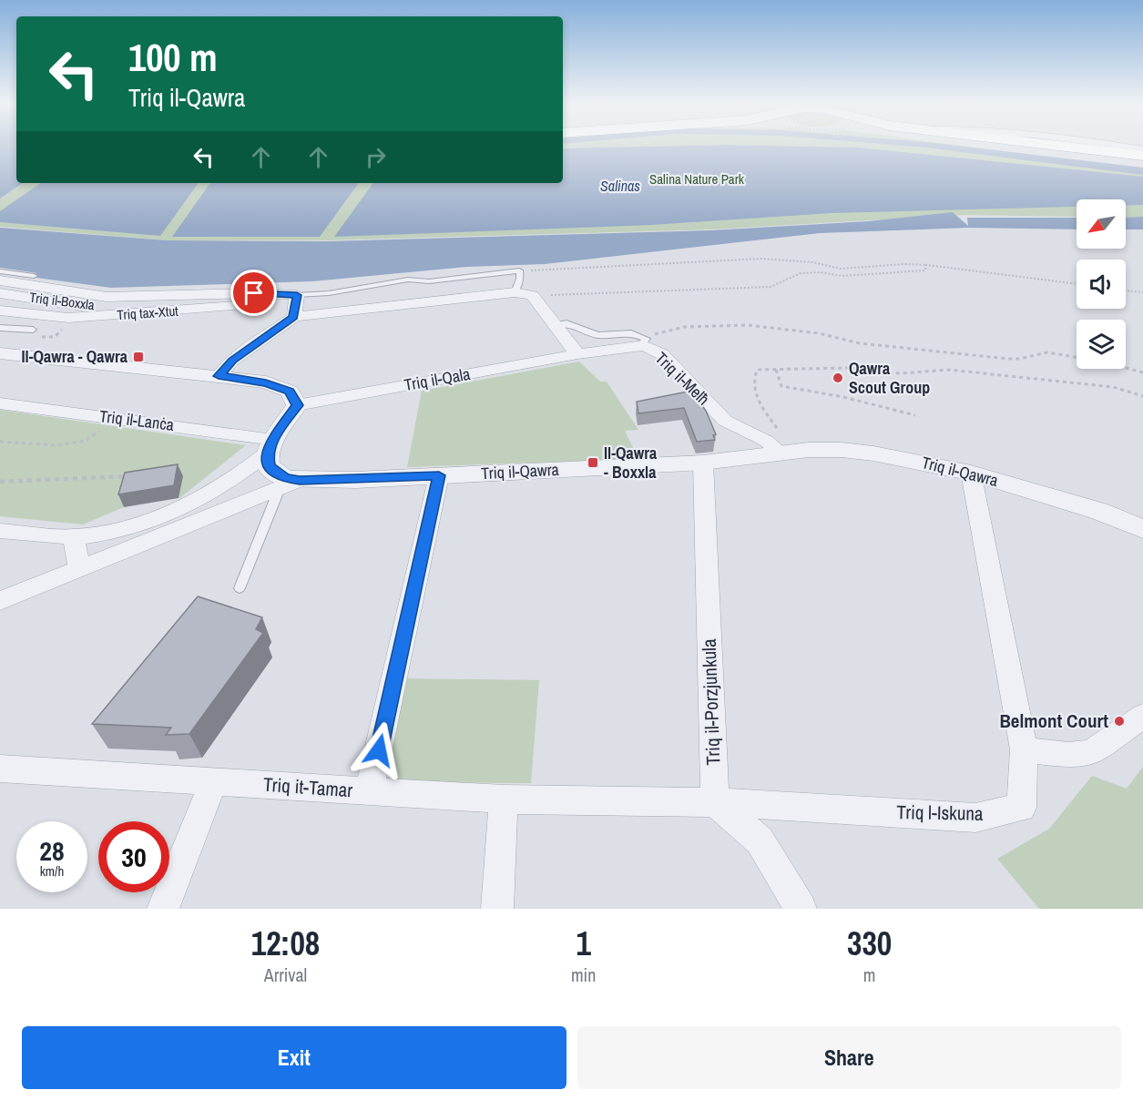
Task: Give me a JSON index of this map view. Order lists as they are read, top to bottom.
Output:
{
  "streets": {
    "street": [
      "Triq il-Boxxla",
      "Triq tax-Xtut",
      "Triq il-Melħ",
      "Triq il-Qala",
      "Triq il-Lanċa",
      "Triq il-Qawra",
      "Triq il-Porzjunkula",
      "Triq it-Tamar",
      "Triq l-Iskuna"
    ]
  },
  "crossings": [
    ["Triq il-Boxxla", "Triq tax-Xtut"],
    ["Triq il-Melħ", "Triq il-Qala"],
    ["Triq il-Melħ", "Triq il-Qawra"],
    ["Triq il-Lanċa", "Triq il-Qawra"],
    ["Triq il-Qawra", "Triq il-Porzjunkula"],
    ["Triq il-Qawra", "Triq l-Iskuna"],
    ["Triq il-Porzjunkula", "Triq it-Tamar"],
    ["Triq il-Porzjunkula", "Triq l-Iskuna"],
    ["Triq it-Tamar", "Triq l-Iskuna"]
  ],
  "water": ["Salinas"],
  "parks": ["Salina Nature Park"],
  "places": {
    "transit": ["Il-Qawra - Qawra", "Il-Qawra - Boxxla"],
    "other": ["Qawra Scout Group", "Belmont Court"]
  },
  "north": "bottom left",
  "page": {
    "turn": ["100 m", "Triq il-Qawra"],
    "speed": "28 km/h",
    "limit": "30",
    "eta": [
      "12:08",
      "Arrival",
      "1",
      "min",
      "330",
      "m"
    ],
    "buttons": ["Exit", "Share"]
  }
}
